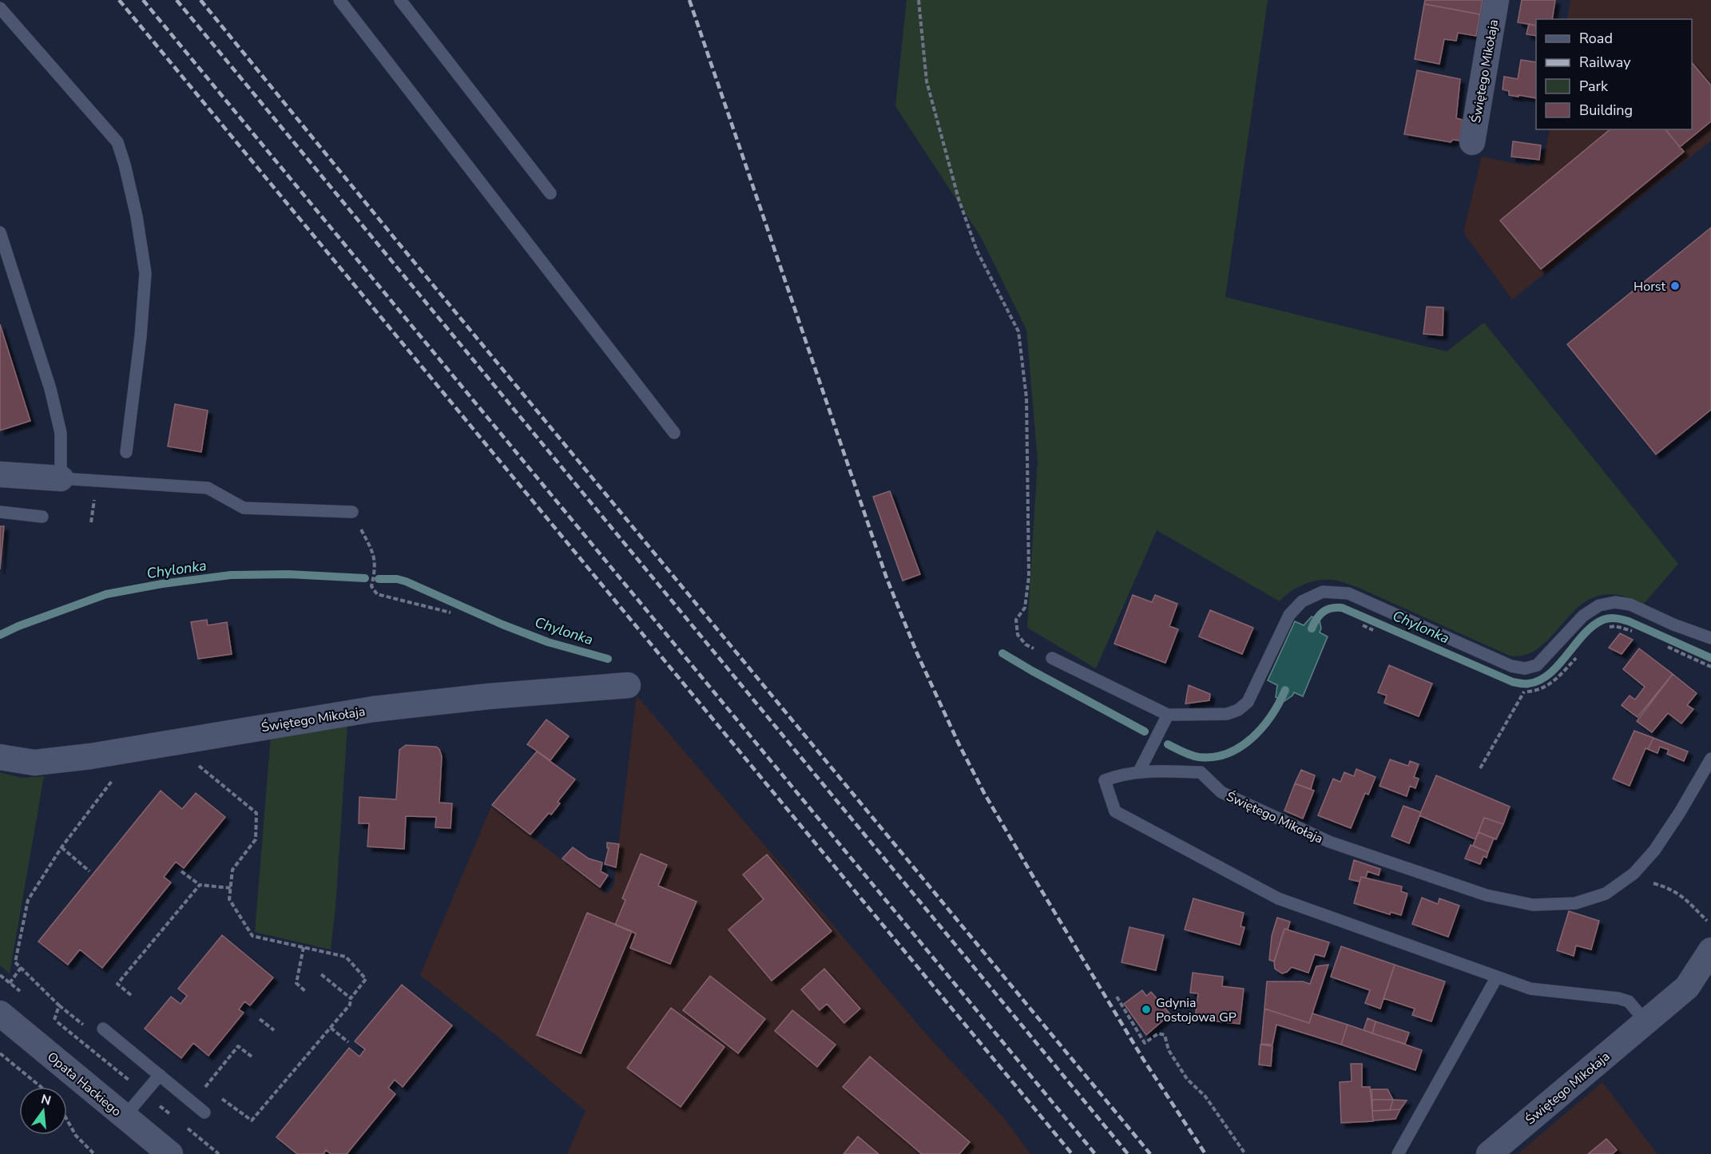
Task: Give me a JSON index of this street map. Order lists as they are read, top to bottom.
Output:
{
  "streets": {
    "street": ["Świętego Mikołaja", "Opata Hackiego"]
  },
  "water": ["Chylonka"],
  "places": ["Horst", "Gdynia Postojowa GP"],
  "legend": [
    "Road",
    "Railway",
    "Park",
    "Building"
  ],
  "north": "top"
}
